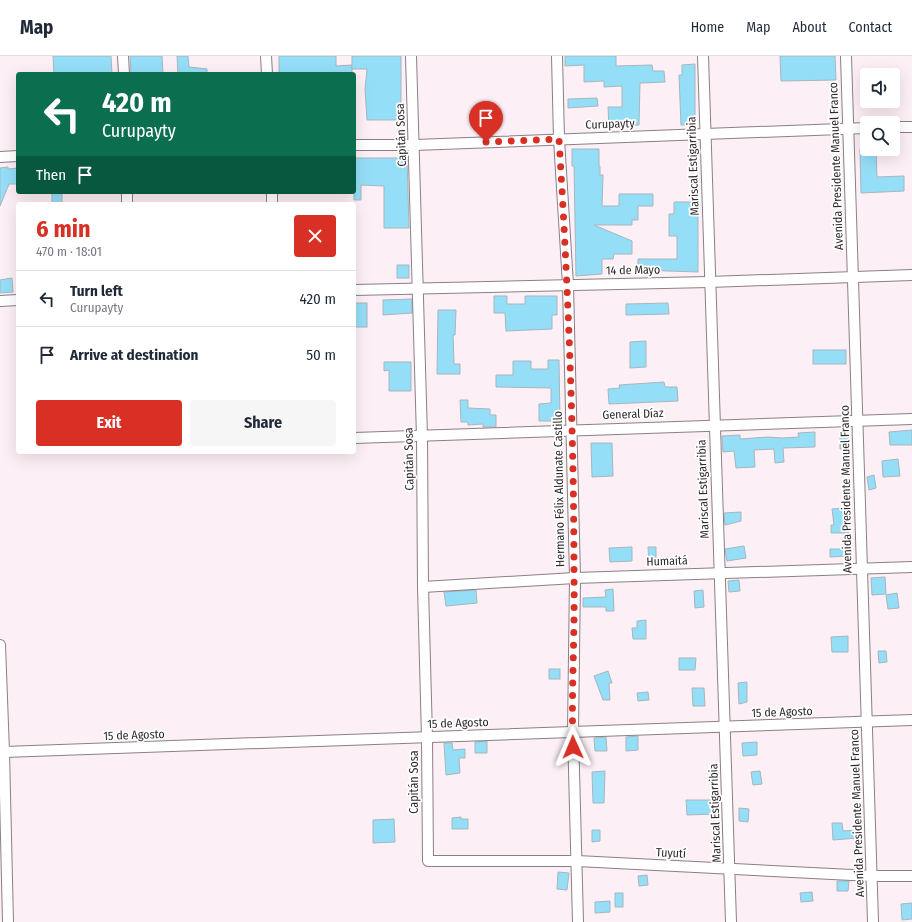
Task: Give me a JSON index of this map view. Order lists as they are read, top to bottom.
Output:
{
  "streets": {
    "street": [
      "Curupayty",
      "Capitán Sosa",
      "Mariscal Estigarribia",
      "Avenida Presidente Manuel Franco",
      "14 de Mayo",
      "General Díaz",
      "Hermano Félix Aldunate Castillo",
      "Humaitá",
      "15 de Agosto",
      "Tuyutí"
    ]
  },
  "crossings": [
    ["Curupayty", "Capitán Sosa"],
    ["Curupayty", "Mariscal Estigarribia"],
    ["Curupayty", "Avenida Presidente Manuel Franco"],
    ["Curupayty", "Hermano Félix Aldunate Castillo"],
    ["Capitán Sosa", "14 de Mayo"],
    ["Capitán Sosa", "General Díaz"],
    ["Capitán Sosa", "Humaitá"],
    ["Capitán Sosa", "15 de Agosto"],
    ["Capitán Sosa", "Tuyutí"],
    ["Mariscal Estigarribia", "14 de Mayo"],
    ["Mariscal Estigarribia", "General Díaz"],
    ["Mariscal Estigarribia", "Humaitá"],
    ["Mariscal Estigarribia", "15 de Agosto"],
    ["Mariscal Estigarribia", "Tuyutí"],
    ["Avenida Presidente Manuel Franco", "14 de Mayo"],
    ["Avenida Presidente Manuel Franco", "General Díaz"],
    ["Avenida Presidente Manuel Franco", "Humaitá"],
    ["Avenida Presidente Manuel Franco", "15 de Agosto"],
    ["Avenida Presidente Manuel Franco", "Tuyutí"],
    ["14 de Mayo", "Hermano Félix Aldunate Castillo"],
    ["General Díaz", "Hermano Félix Aldunate Castillo"],
    ["Hermano Félix Aldunate Castillo", "Humaitá"],
    ["Hermano Félix Aldunate Castillo", "15 de Agosto"],
    ["Hermano Félix Aldunate Castillo", "Tuyutí"]
  ],
  "page": {
    "header": "Map",
    "nav": [
      "Home",
      "Map",
      "About",
      "Contact"
    ],
    "turn": ["420 m", "Curupayty"],
    "then": "Then",
    "heading": ["6 min", "470 m · 18:01"],
    "list": [
      {
        "name": "Turn left",
        "note": "Curupayty",
        "value": "420 m"
      },
      {
        "name": "Arrive at destination",
        "value": "50 m"
      }
    ],
    "buttons": ["Exit", "Share"]
  }
}
